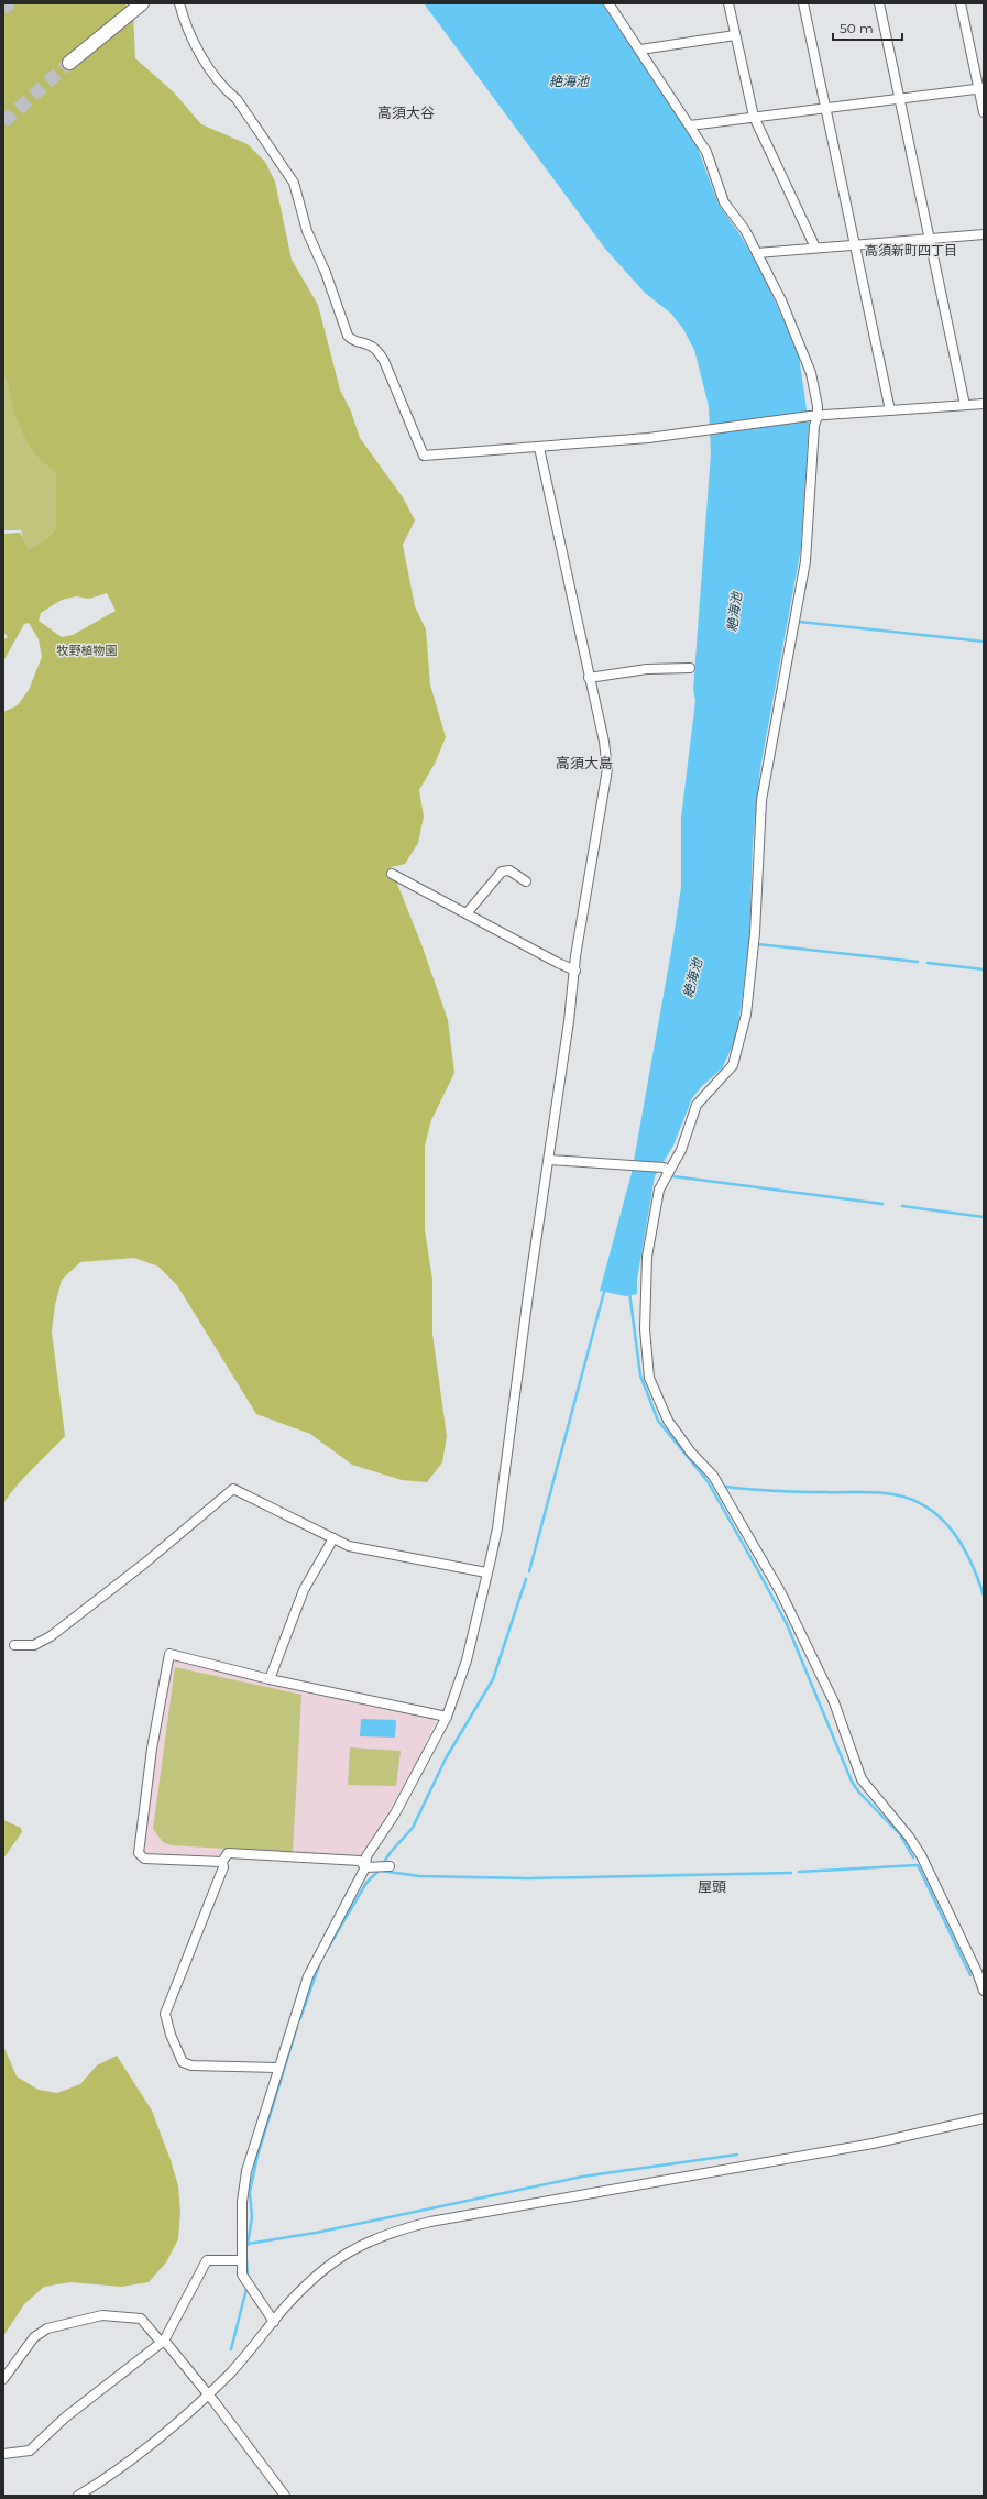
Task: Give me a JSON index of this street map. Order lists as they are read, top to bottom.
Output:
{
  "districts": [
    "高須大谷",
    "高須新町四丁目",
    "高須大島",
    "屋頭"
  ],
  "water": ["絶海池"],
  "parks": ["牧野植物園"],
  "scale_bar": "50 m"
}
